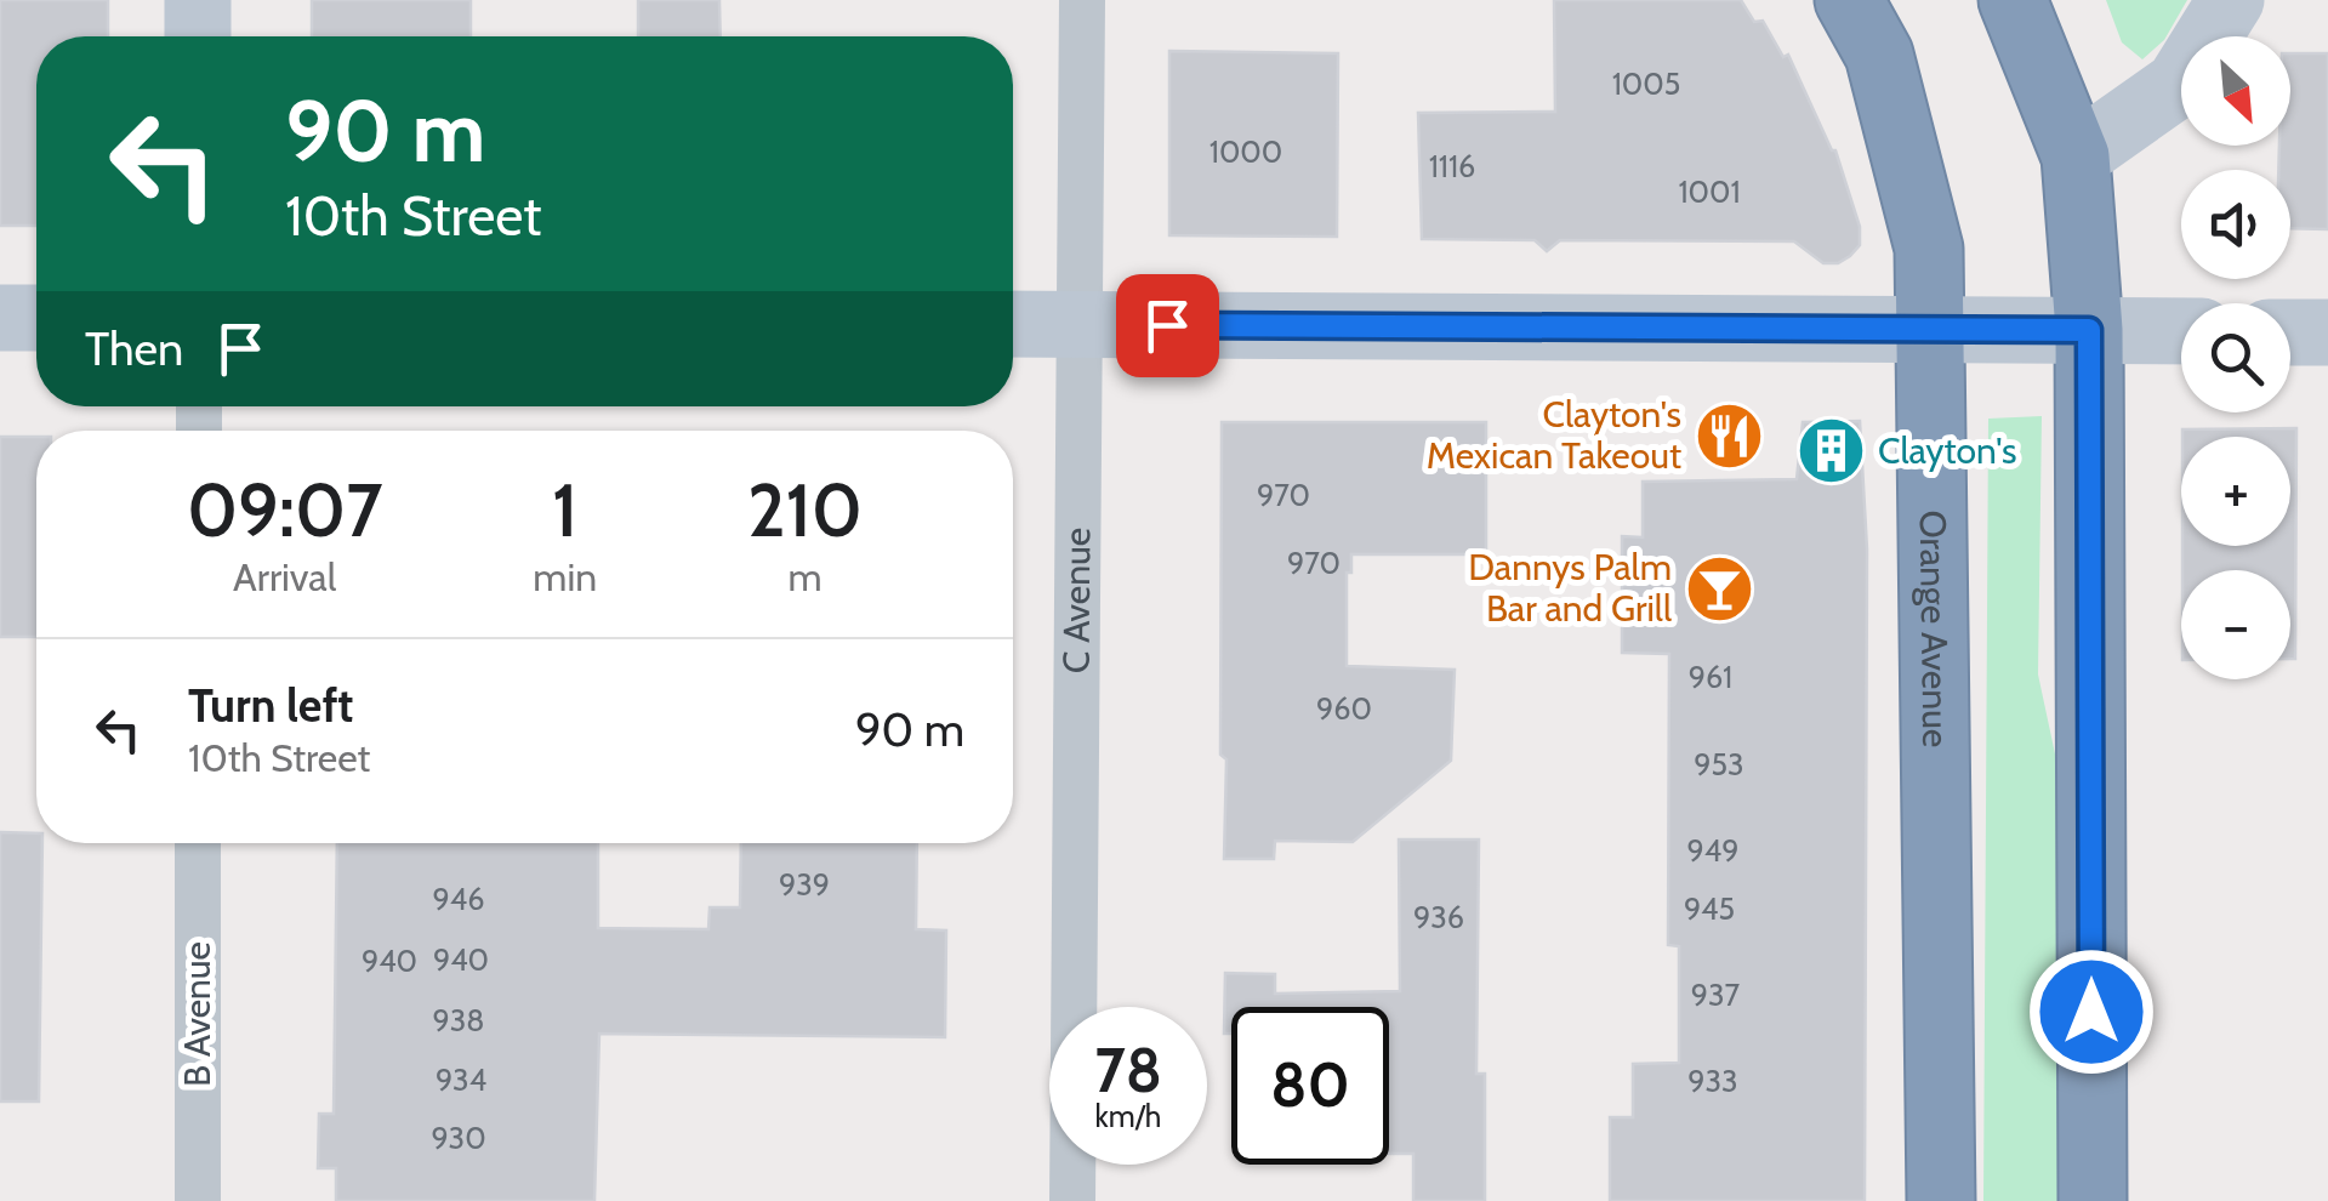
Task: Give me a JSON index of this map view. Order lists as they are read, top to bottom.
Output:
{
  "streets": {
    "highway": ["Orange Avenue"],
    "street": ["C Avenue", "B Avenue"]
  },
  "places": {
    "restaurant": ["Clayton's Mexican Takeout"],
    "building": ["Clayton's"],
    "bar": ["Dannys Palm Bar and Grill"]
  },
  "house_numbers": [
    "1005",
    "1000",
    "1116",
    "1001",
    "970",
    "970",
    "961",
    "960",
    "953",
    "949",
    "939",
    "946",
    "945",
    "936",
    "940",
    "940",
    "937",
    "938",
    "934",
    "933",
    "930"
  ],
  "north": "bottom right",
  "page": {
    "map_buttons": ["+", "−"],
    "turn": ["90 m", "10th Street"],
    "then": "Then",
    "eta": [
      "09:07",
      "Arrival",
      "1",
      "min",
      "210",
      "m"
    ],
    "list": [
      {
        "name": "Turn left",
        "note": "10th Street",
        "value": "90 m"
      }
    ],
    "speed": "78 km/h",
    "limit": "80"
  }
}
